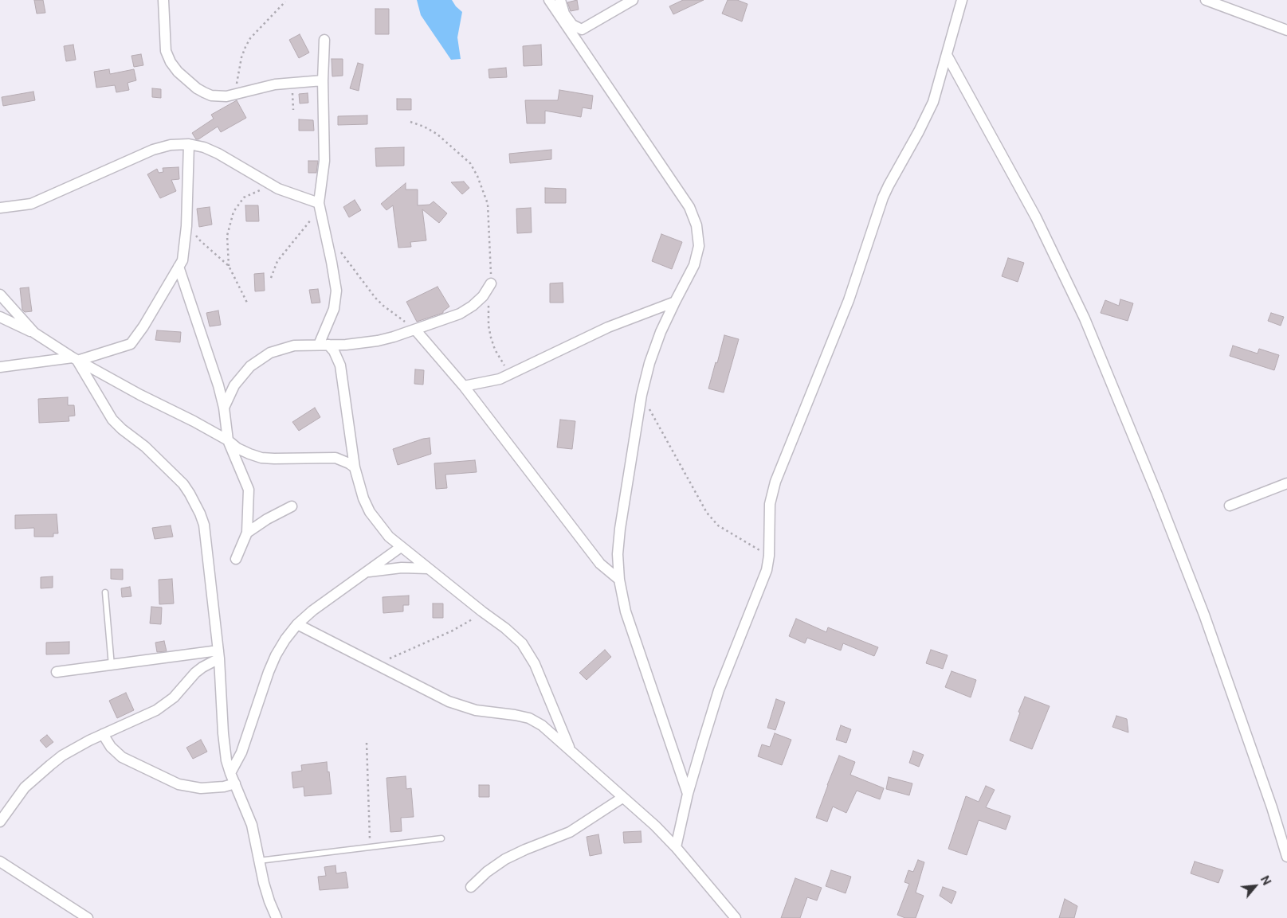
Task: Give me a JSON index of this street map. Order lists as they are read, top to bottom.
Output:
{
  "north": "top right"
}
